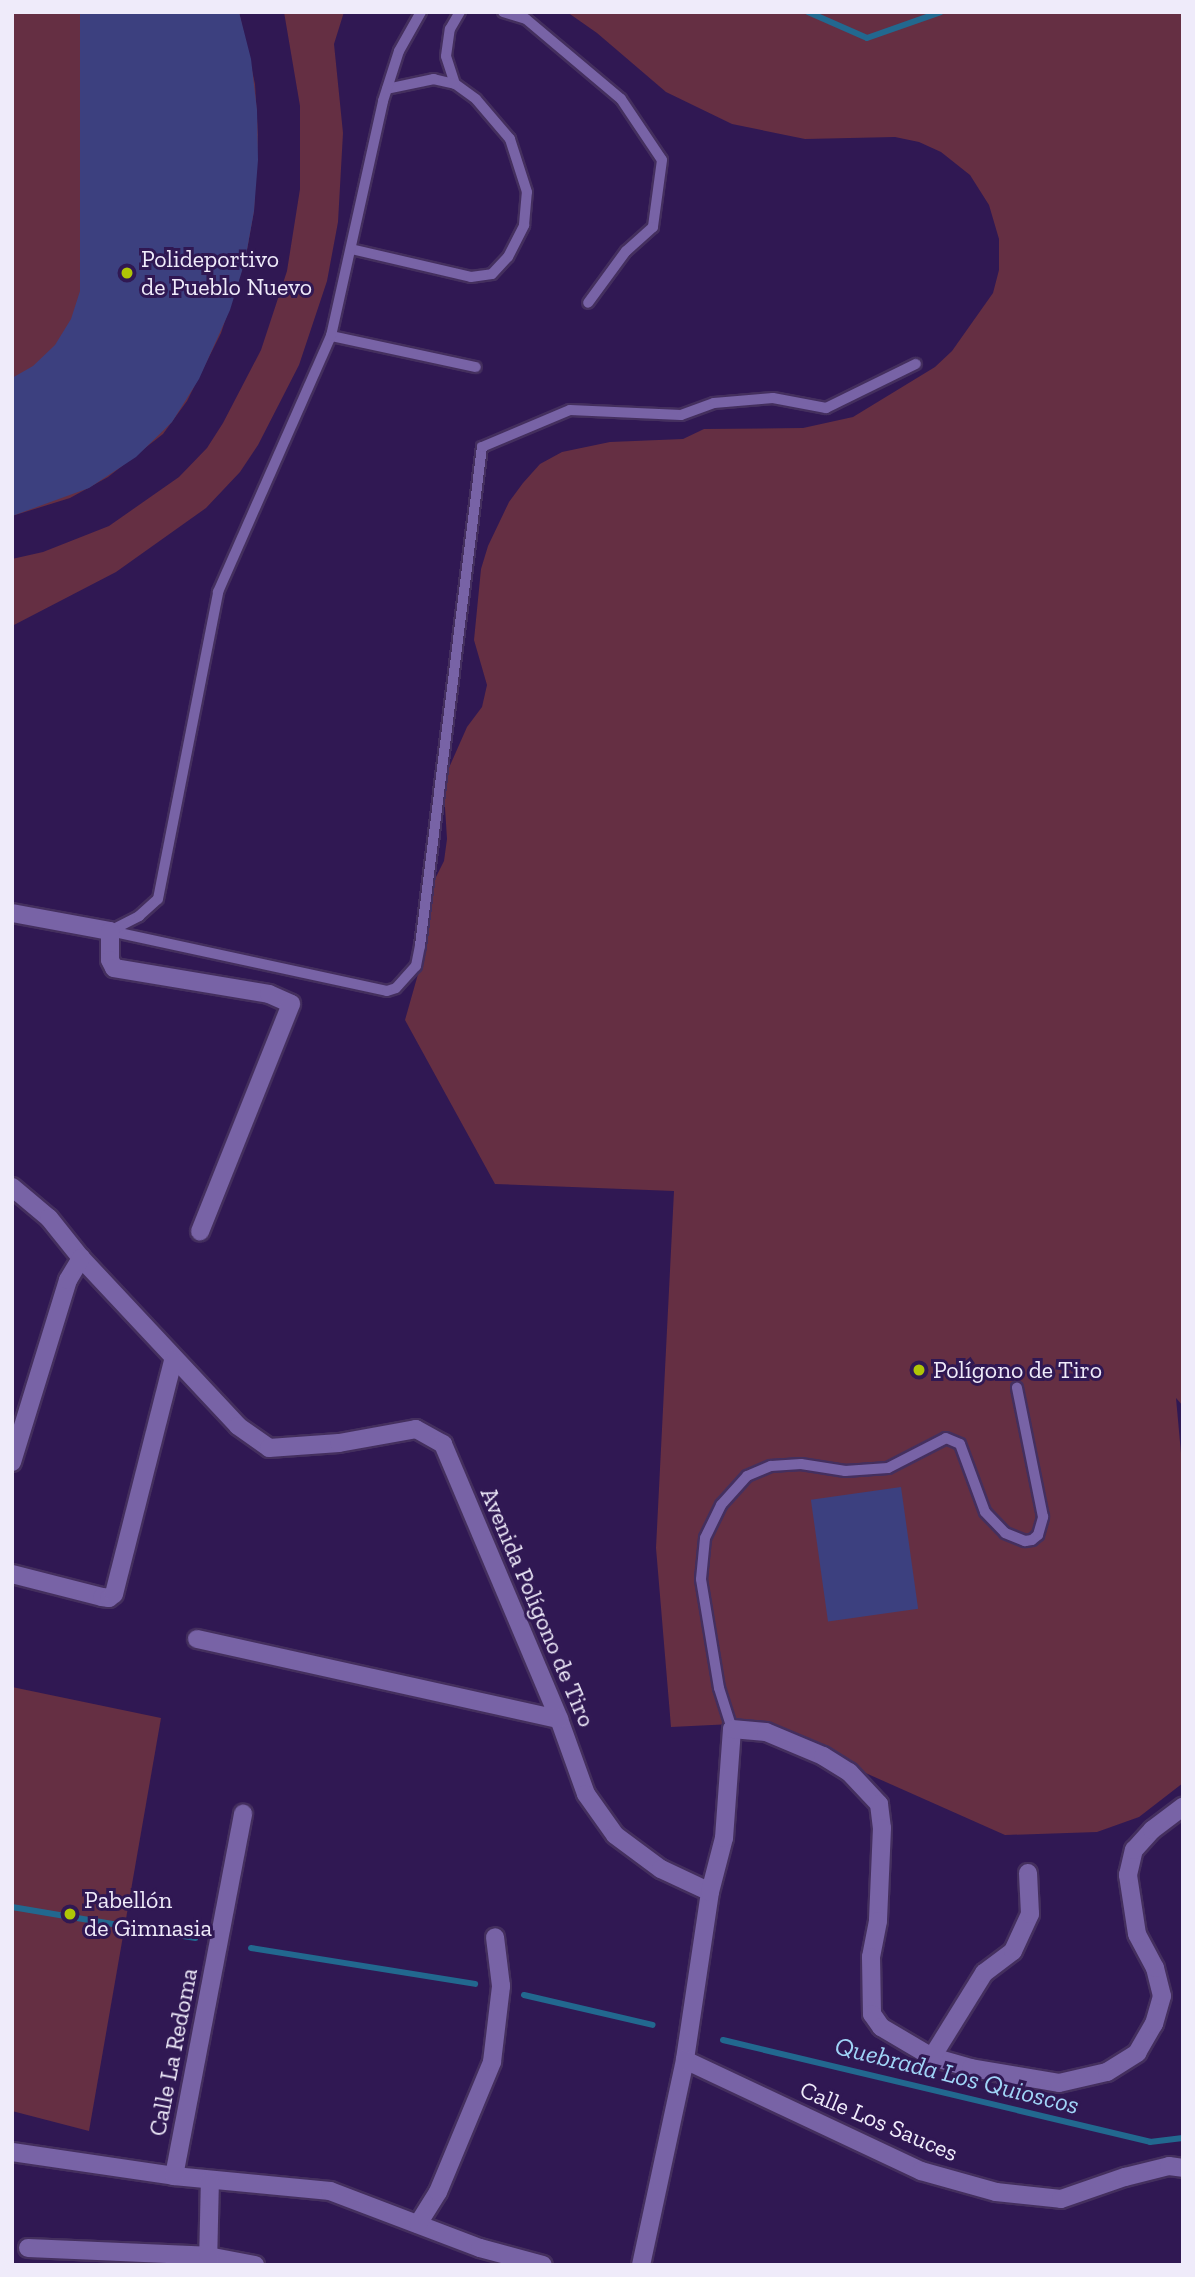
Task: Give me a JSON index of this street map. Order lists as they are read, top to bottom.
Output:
{
  "streets": {
    "street": ["Avenida Polígono de Tiro", "Calle La Redoma", "Calle Los Sauces"]
  },
  "water": ["Quebrada Los Quioscos"],
  "places": ["Polideportivo de Pueblo Nuevo", "Polígono de Tiro", "Pabellón de Gimnasia"]
}
